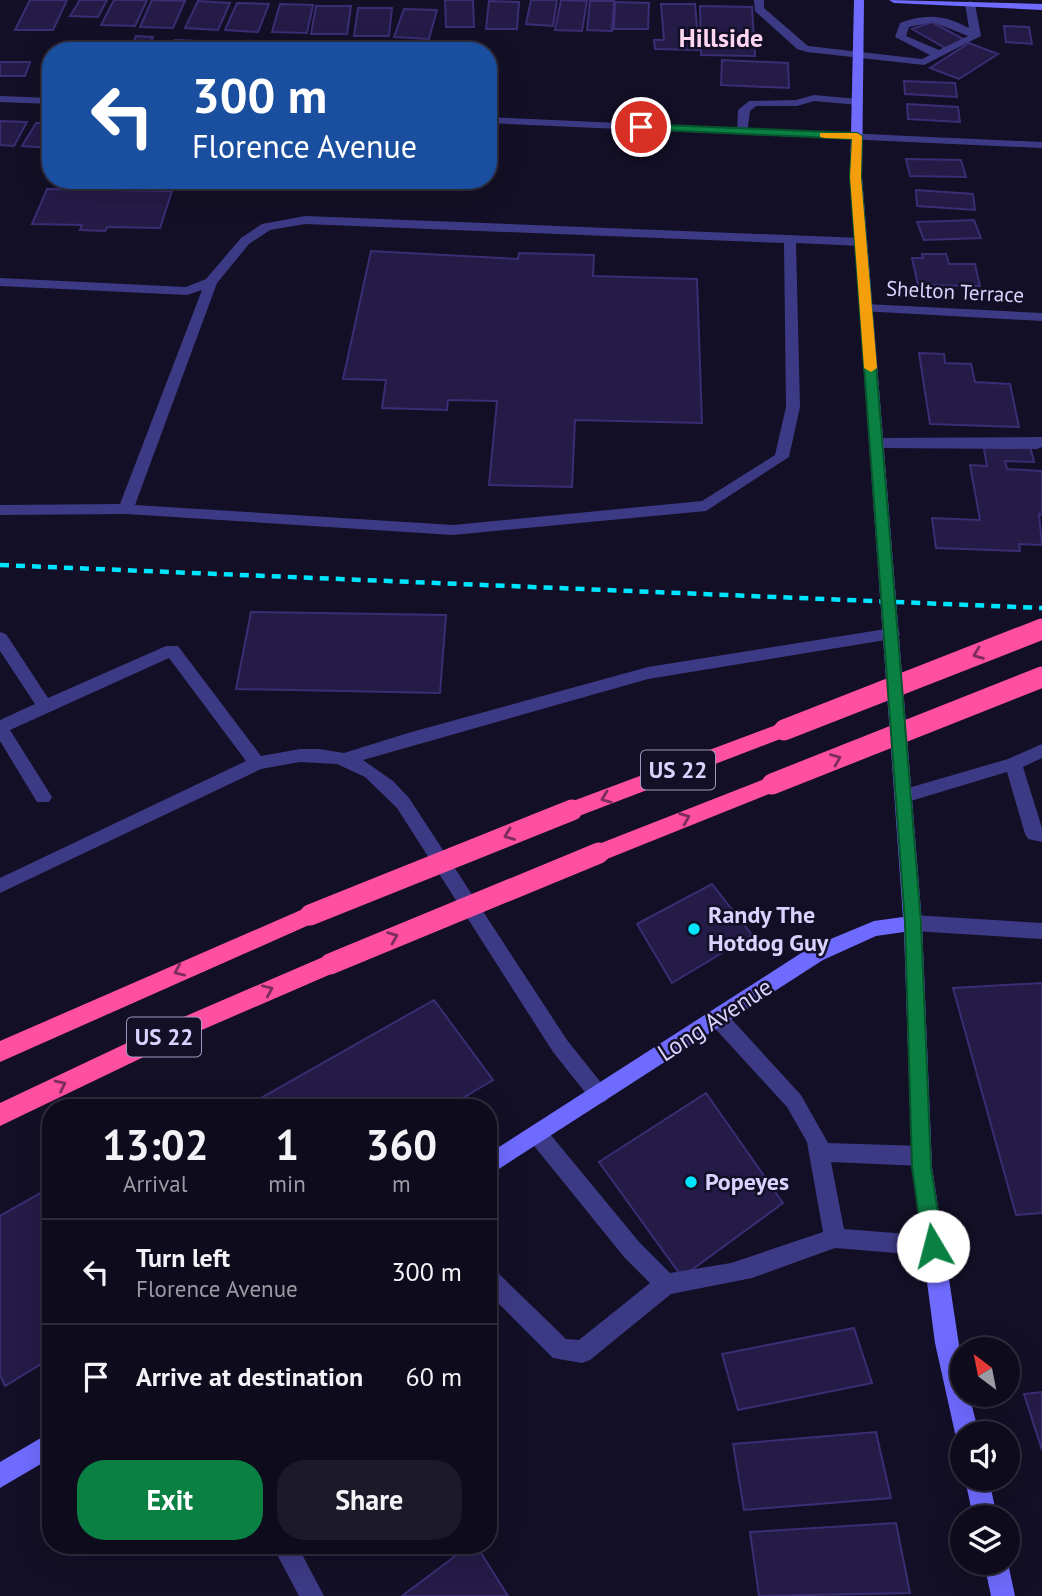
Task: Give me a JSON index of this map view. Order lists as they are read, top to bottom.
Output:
{
  "streets": {
    "highway": ["US 22"],
    "street": ["Shelton Terrace", "Long Avenue"]
  },
  "districts": ["Hillside"],
  "places": ["Randy The Hotdog Guy", "Popeyes"],
  "north": "top left",
  "page": {
    "turn": ["300 m", "Florence Avenue"],
    "eta": [
      "13:02",
      "Arrival",
      "1",
      "min",
      "360",
      "m"
    ],
    "list": [
      {
        "name": "Turn left",
        "note": "Florence Avenue",
        "value": "300 m"
      },
      {
        "name": "Arrive at destination",
        "value": "60 m"
      }
    ],
    "buttons": ["Exit", "Share"]
  }
}
